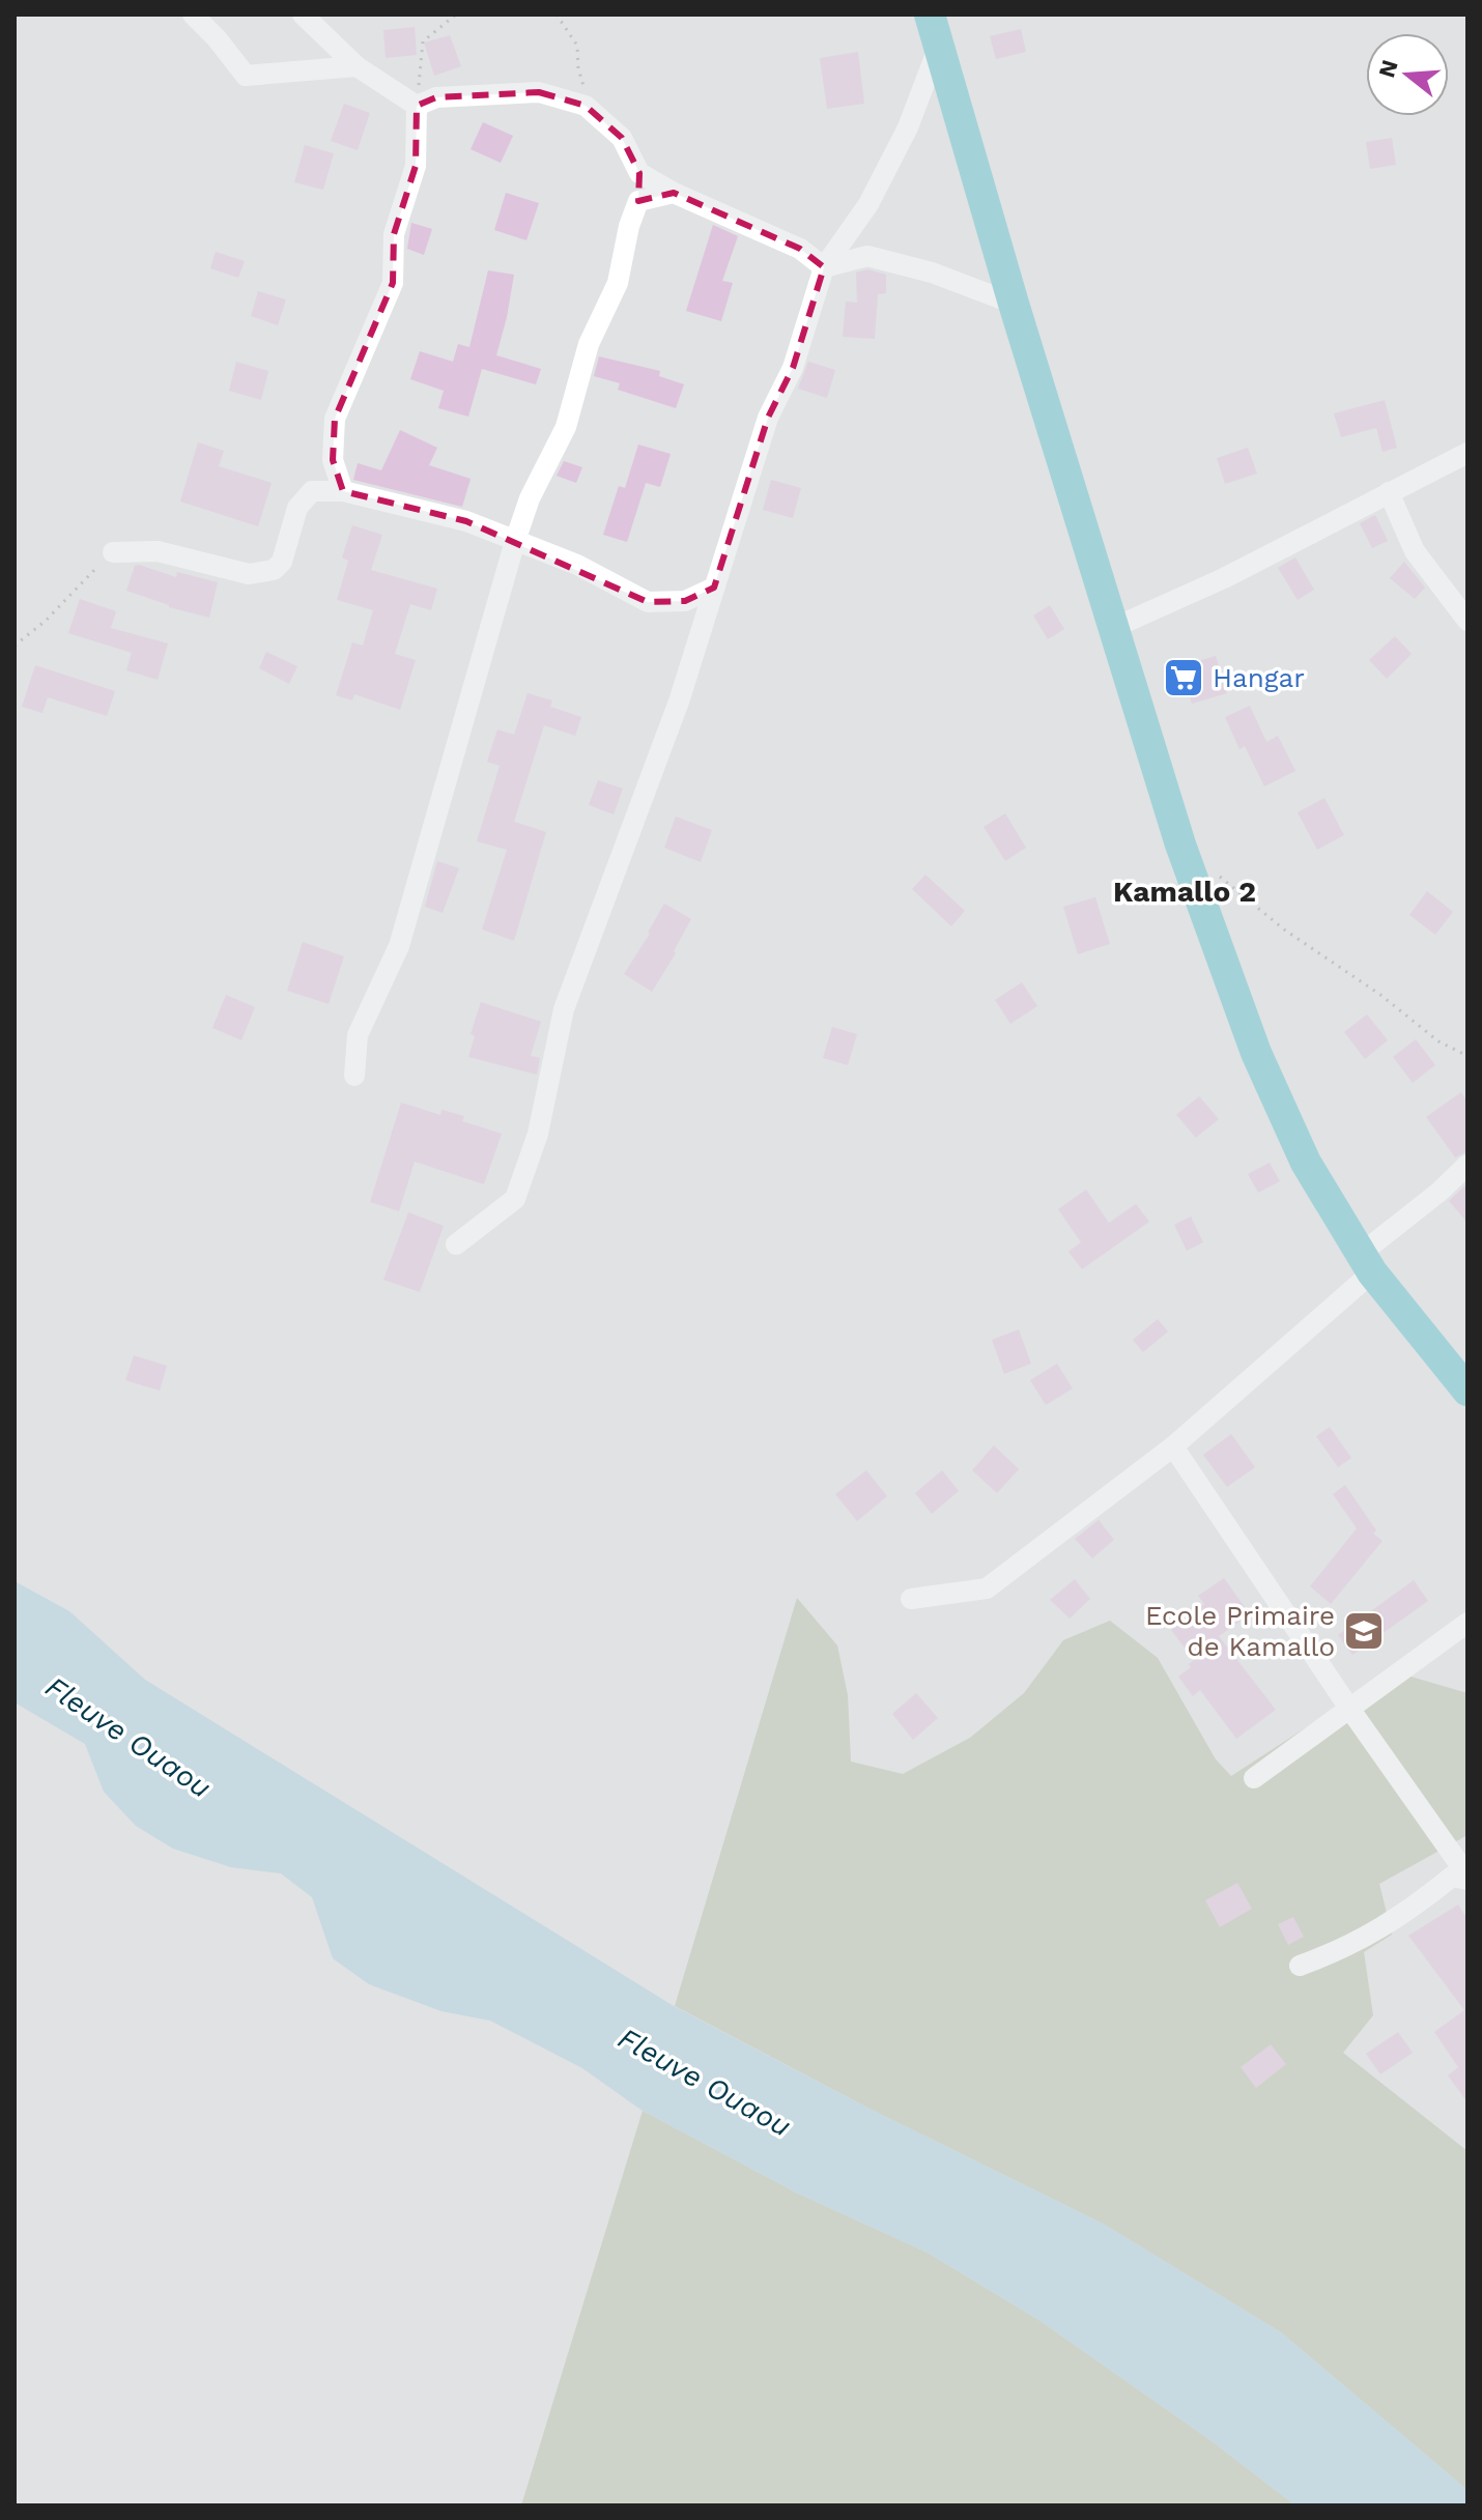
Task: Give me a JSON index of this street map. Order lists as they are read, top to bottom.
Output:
{
  "districts": ["Kamallo 2"],
  "water": ["Fleuve Ouaou"],
  "places": {
    "supermarket": ["Hangar"],
    "school or university": ["Ecole Primaire de Kamallo"]
  },
  "north": "left"
}
